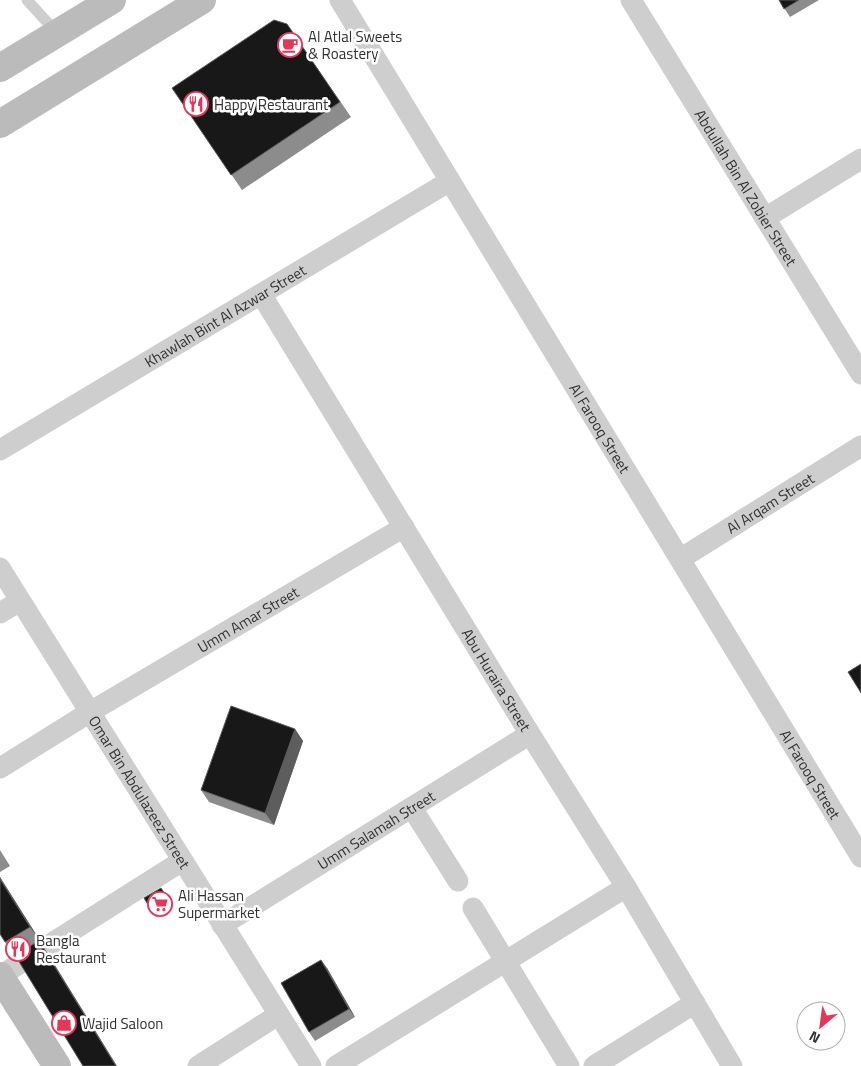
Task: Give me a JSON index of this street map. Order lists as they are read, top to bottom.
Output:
{
  "streets": {
    "street": [
      "Abdullah Bin Al Zobier Street",
      "Khawlah Bint Al Azwar Street",
      "Al Farooq Street",
      "Al Arqam Street",
      "Umm Amar Street",
      "Abu Huraira Street",
      "Omar Bin Abdulazeez Street",
      "Umm Salamah Street"
    ]
  },
  "crossings": [
    ["Khawlah Bint Al Azwar Street", "Al Farooq Street"],
    ["Khawlah Bint Al Azwar Street", "Abu Huraira Street"],
    ["Al Farooq Street", "Al Arqam Street"],
    ["Umm Amar Street", "Abu Huraira Street"],
    ["Umm Amar Street", "Omar Bin Abdulazeez Street"],
    ["Abu Huraira Street", "Umm Salamah Street"],
    ["Omar Bin Abdulazeez Street", "Umm Salamah Street"]
  ],
  "places": {
    "cafe": ["Al Atlal Sweets & Roastery"],
    "restaurant": ["Happy Restaurant", "Bangla Restaurant"],
    "supermarket": ["Ali Hassan Supermarket"],
    "shop": ["Wajid Saloon"]
  },
  "north": "bottom left"
}
